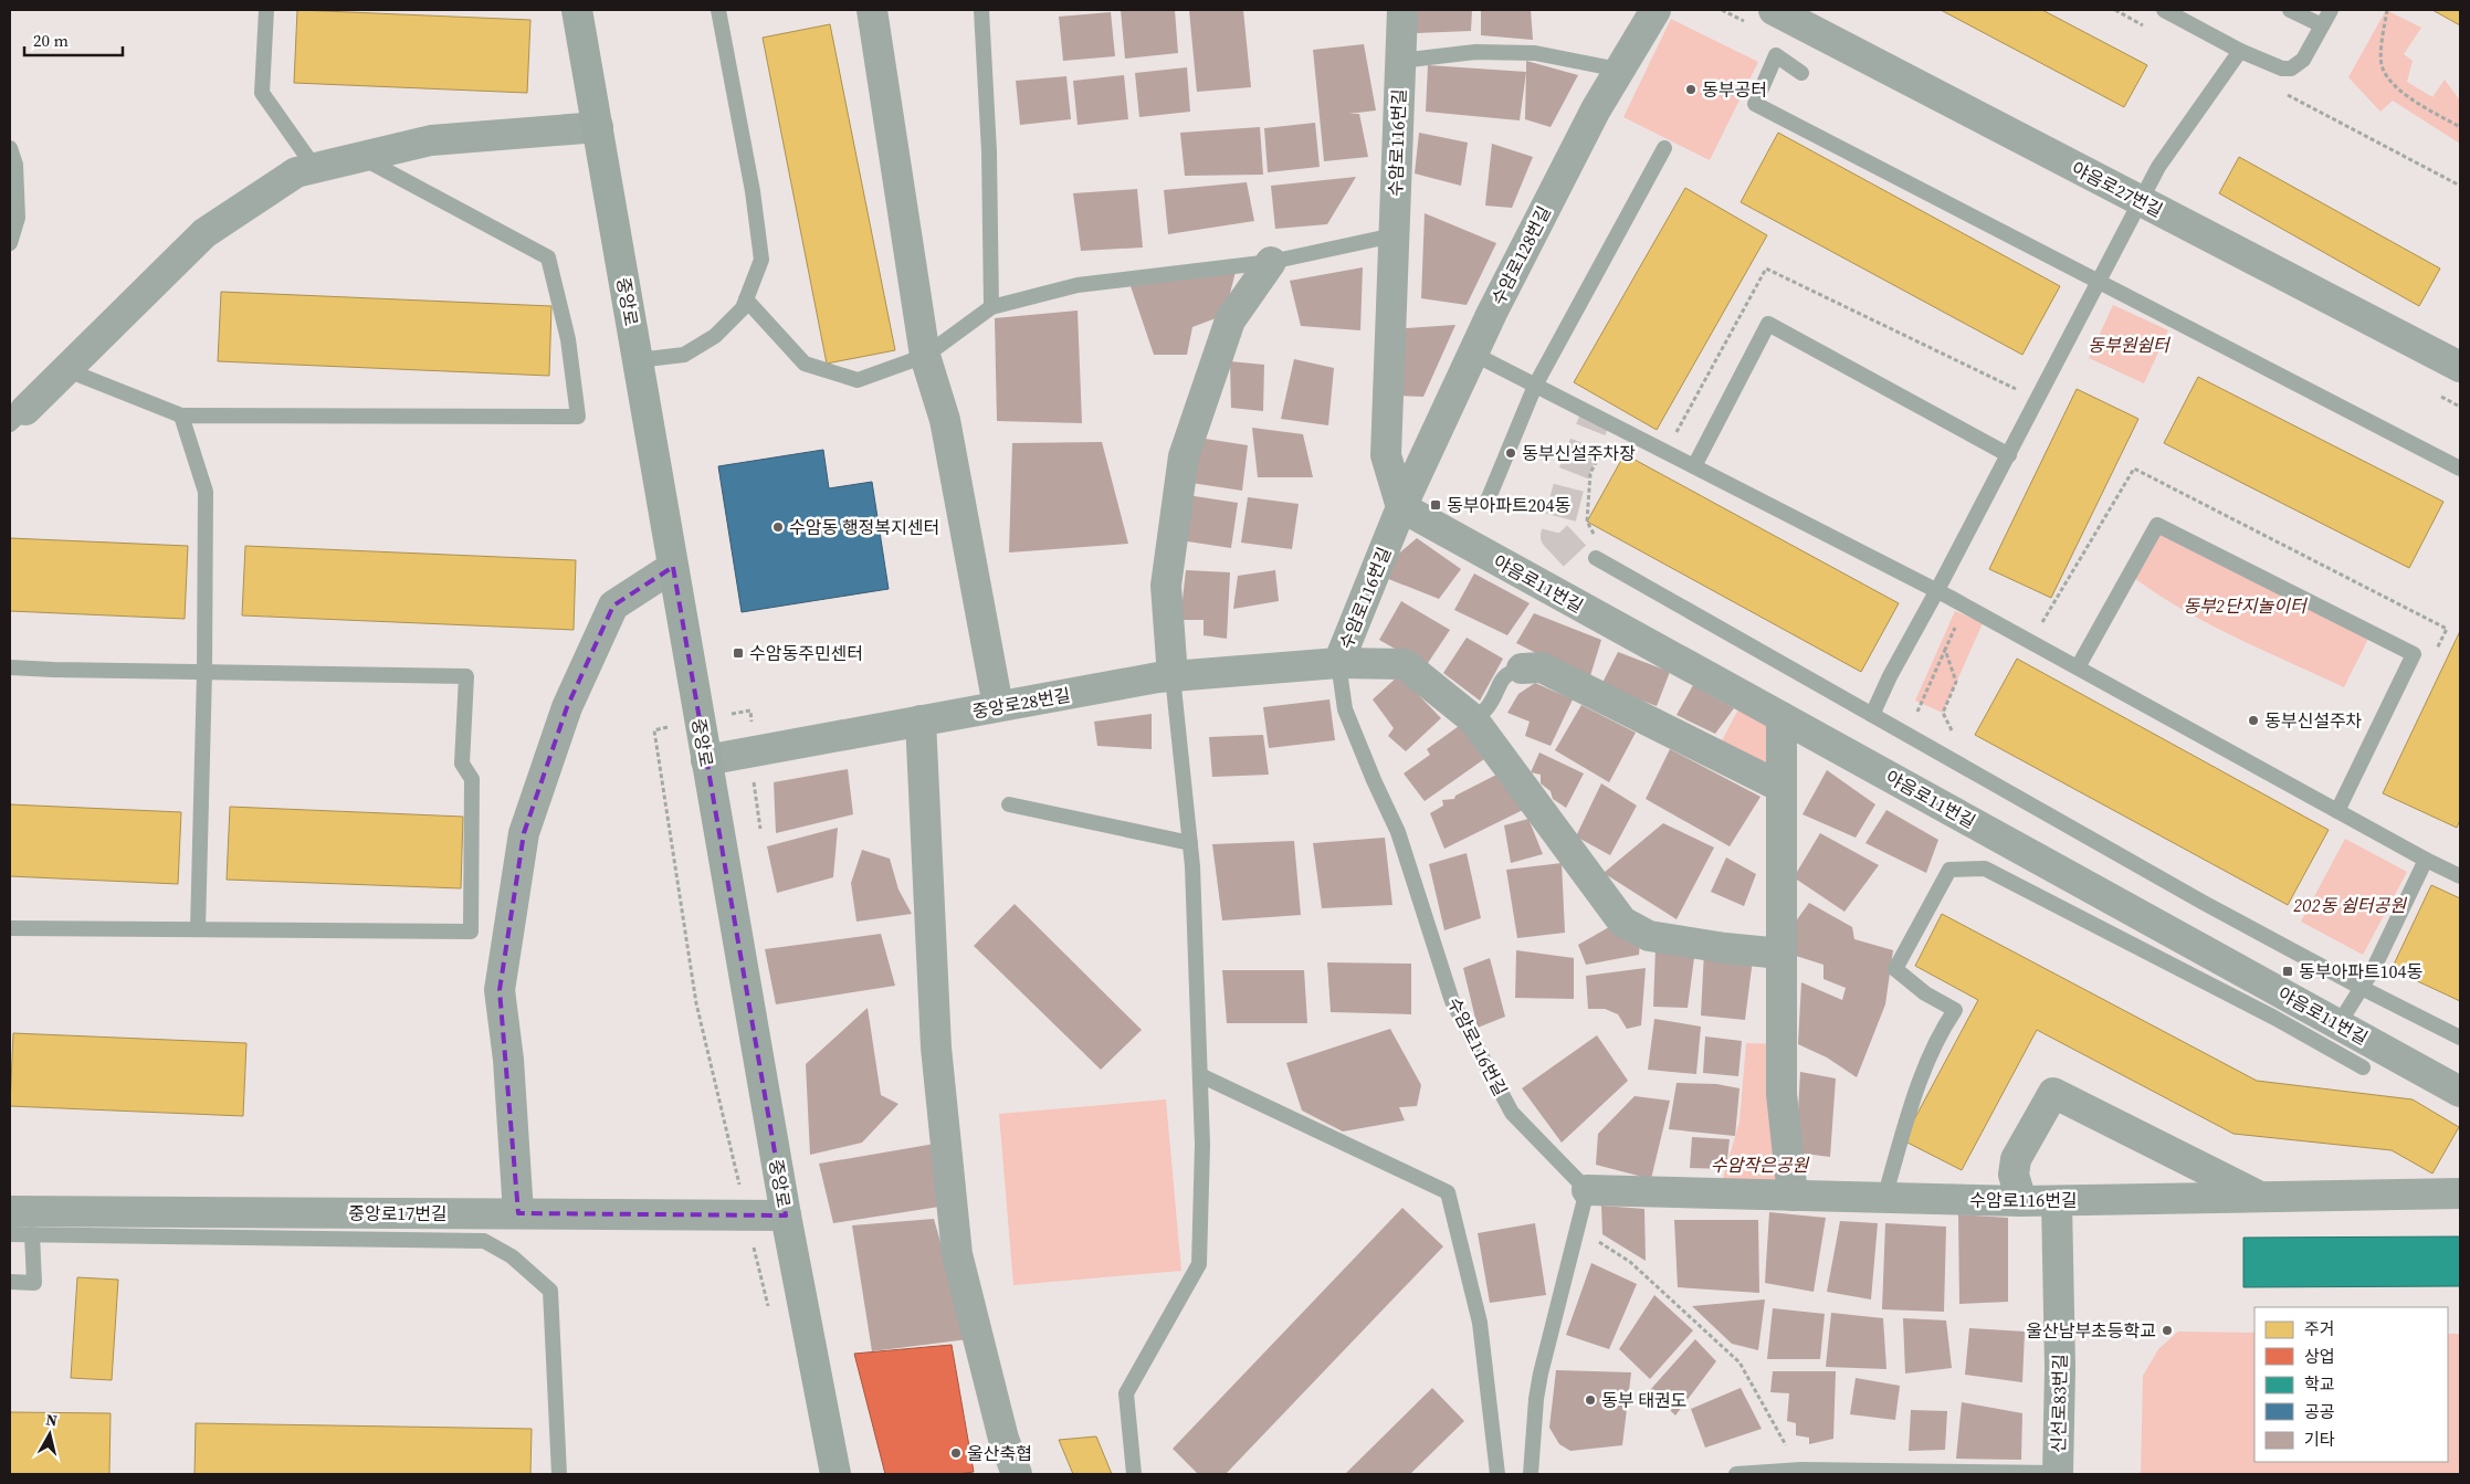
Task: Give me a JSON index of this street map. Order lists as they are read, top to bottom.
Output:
{
  "streets": {
    "main road": ["중앙로"],
    "street": [
      "수암로116번길",
      "야음로27번길",
      "수암로128번길",
      "야음로11번길",
      "중앙로28번길",
      "중앙로17번길",
      "신선로83번길"
    ]
  },
  "crossings": [
    ["수암로116번길", "수암로128번길"],
    ["수암로116번길", "야음로11번길"],
    ["수암로116번길", "중앙로28번길"],
    ["수암로116번길", "신선로83번길"],
    ["수암로128번길", "야음로11번길"],
    ["중앙로", "중앙로28번길"],
    ["중앙로", "중앙로17번길"]
  ],
  "parks": [
    "동부원쉼터",
    "동부2단지놀이터",
    "202동 쉼터공원",
    "수암작은공원"
  ],
  "places": {
    "other": [
      "동부공터",
      "동부신설주차장",
      "수암동 행정복지센터",
      "동부신설주차",
      "울산남부초등학교",
      "동부 태권도",
      "울산축협"
    ],
    "transit": ["동부아파트204동", "수암동주민센터", "동부아파트104동"]
  },
  "legend": [
    "주거",
    "상업",
    "학교",
    "공공",
    "기타"
  ],
  "scale_bar": "20 m",
  "north": "top"
}
